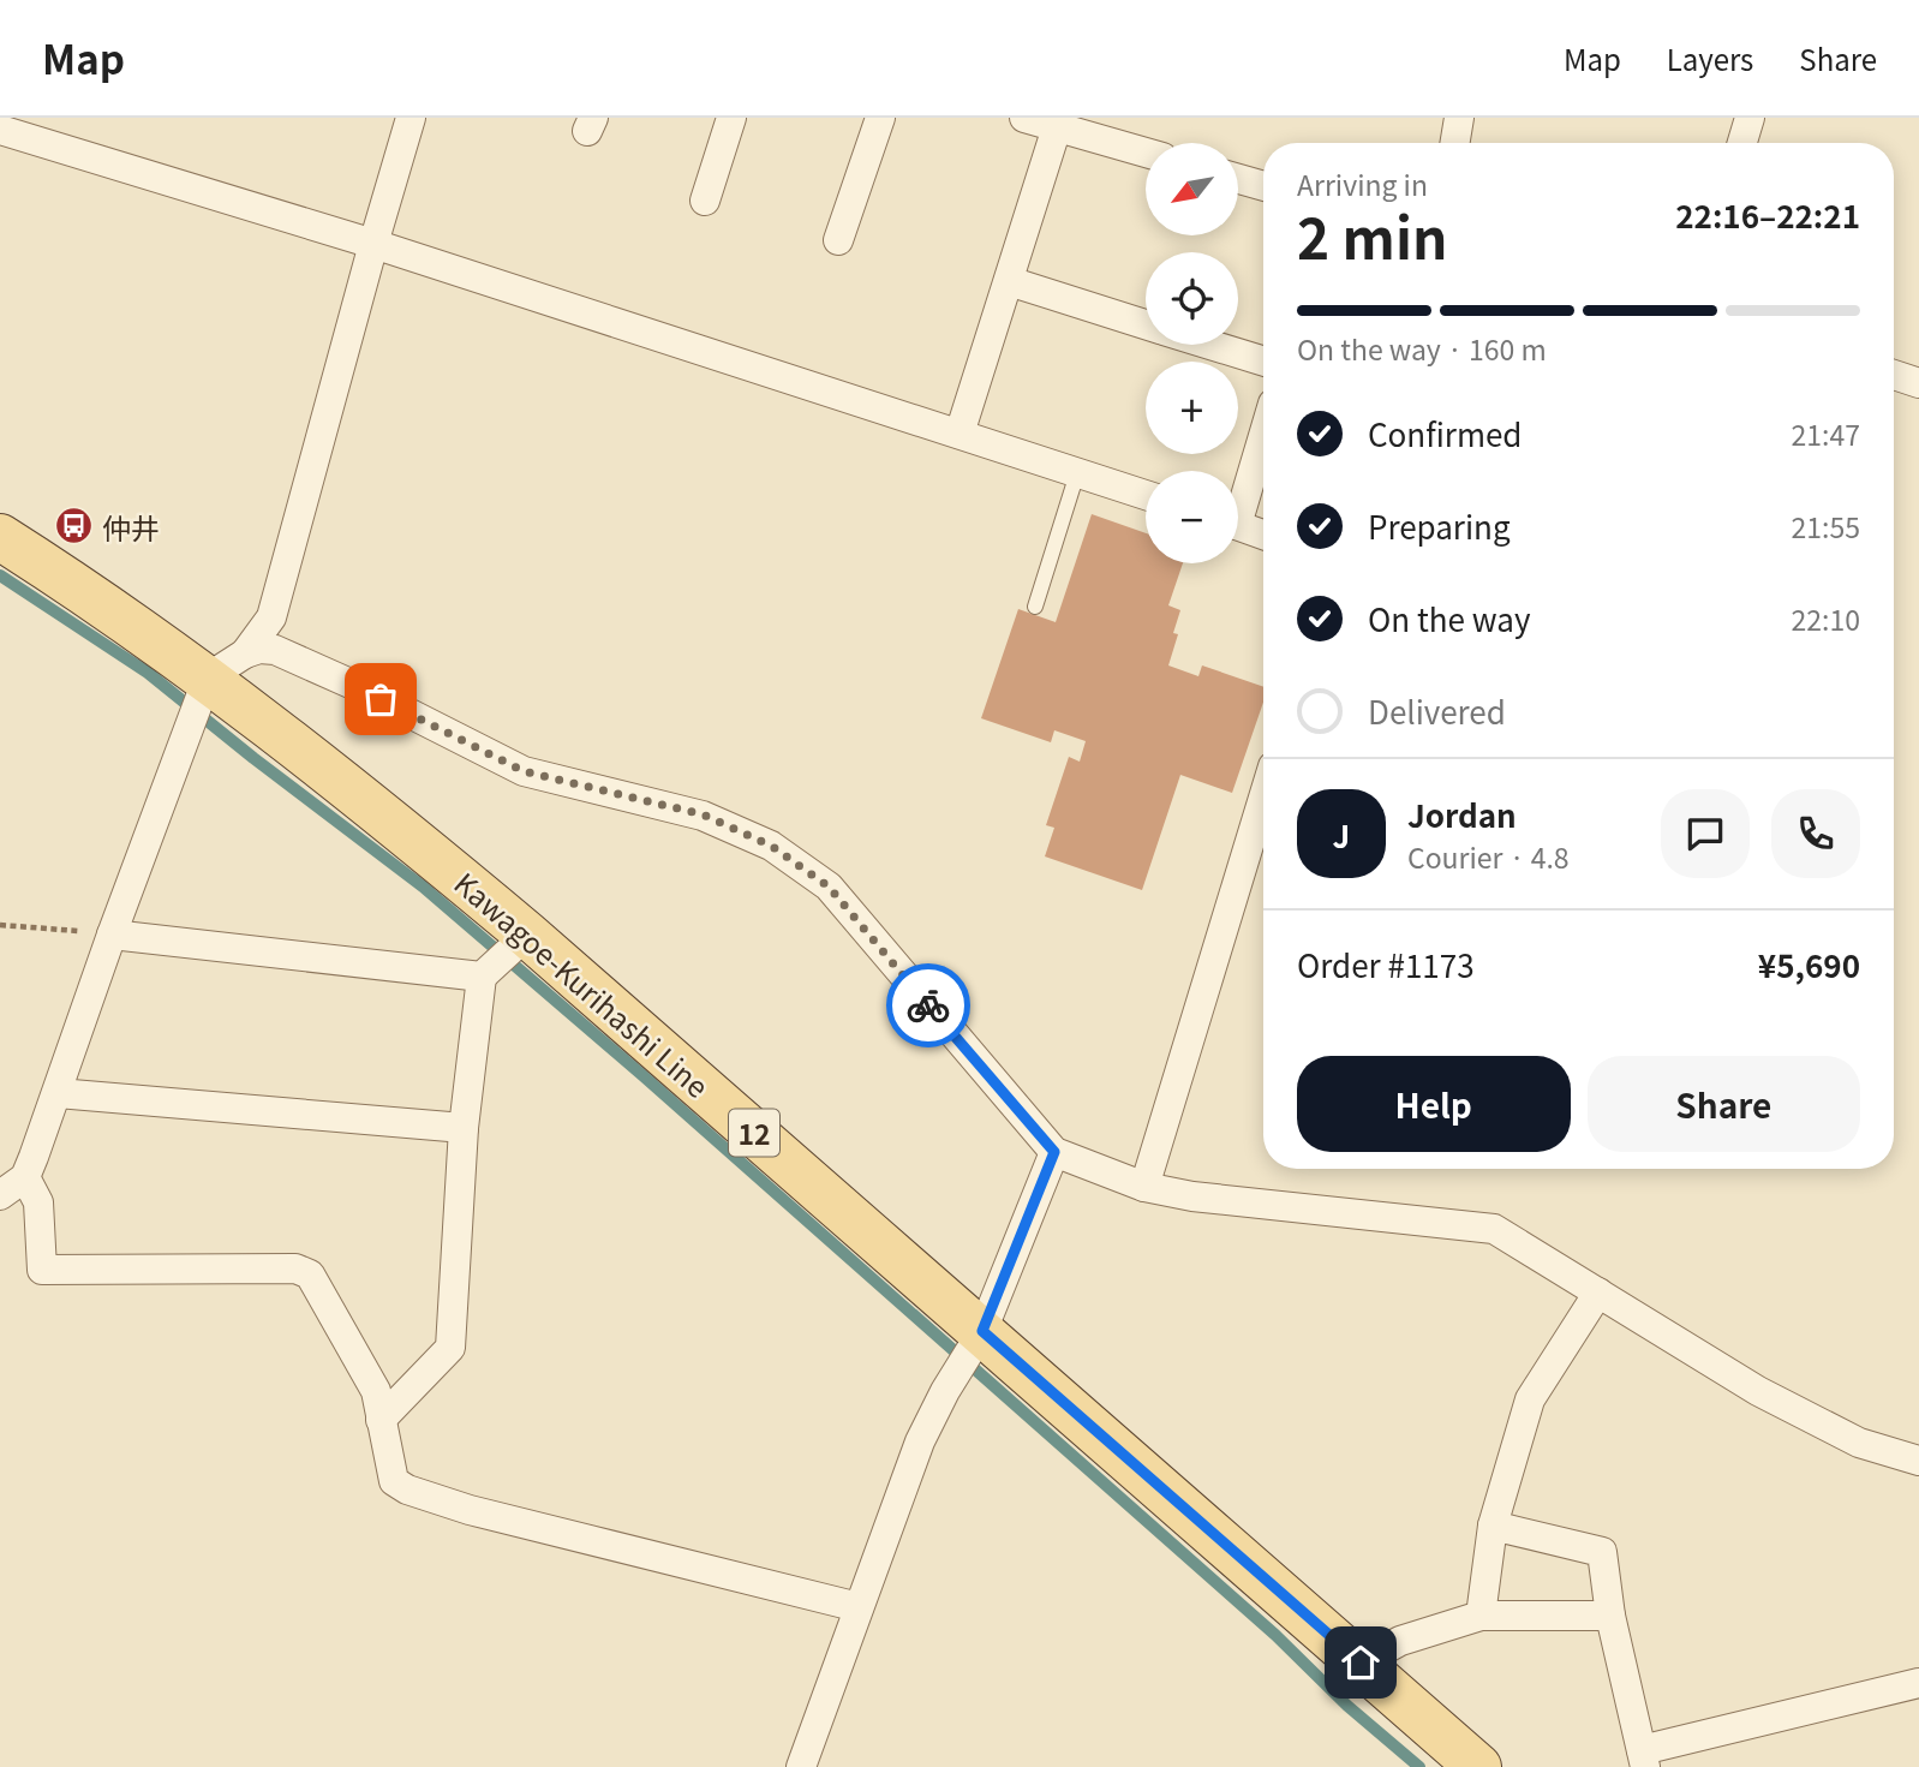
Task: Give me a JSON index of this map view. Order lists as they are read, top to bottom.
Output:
{
  "streets": {
    "main road": ["Kawagoe-Kurihashi Line", "12"]
  },
  "places": {
    "bus stop": ["仲井"]
  },
  "north": "bottom left",
  "page": {
    "header": "Map",
    "nav": ["Map", "Layers", "Share"],
    "map_buttons": ["+", "−"],
    "heading": ["2 min", "Arriving in", "22:16–22:21"],
    "panel": [
      "Jordan",
      "Courier · 4.8",
      "Order #1173",
      "¥5,690"
    ],
    "bar": "On the way · 160 m",
    "list": [
      ["Confirmed", "21:47"],
      ["Preparing", "21:55"],
      ["On the way", "22:10"],
      "Delivered"
    ],
    "round": "J",
    "buttons": ["Help", "Share"]
  }
}
